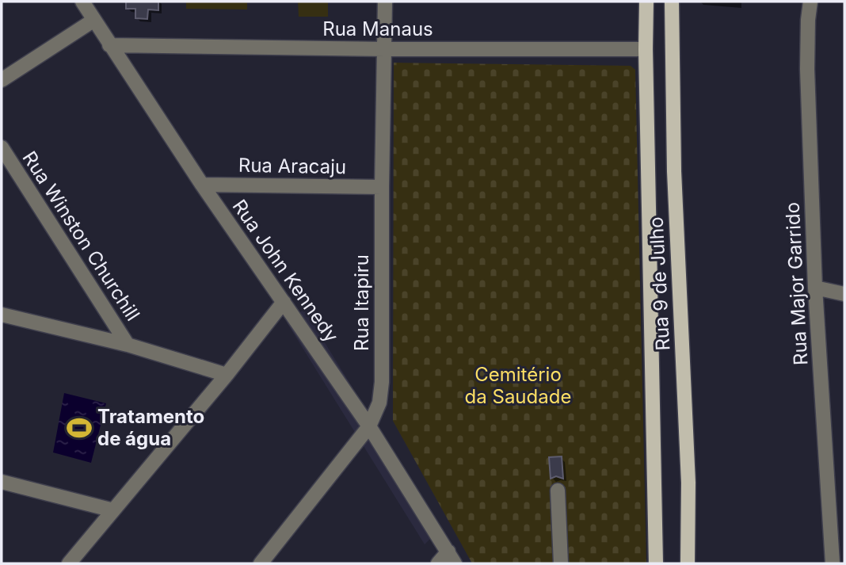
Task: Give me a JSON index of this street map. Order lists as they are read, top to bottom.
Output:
{
  "streets": {
    "main road": ["Rua 9 de Julho"],
    "street": [
      "Rua Manaus",
      "Rua Aracaju",
      "Rua Winston Churchill",
      "Rua John Kennedy",
      "Rua Major Garrido",
      "Rua Itapiru"
    ]
  },
  "crossings": [
    ["Rua Manaus", "Rua John Kennedy"],
    ["Rua Manaus", "Rua 9 de Julho"],
    ["Rua Manaus", "Rua Itapiru"],
    ["Rua Aracaju", "Rua John Kennedy"],
    ["Rua Aracaju", "Rua Itapiru"],
    ["Rua John Kennedy", "Rua Itapiru"]
  ],
  "parks": ["Cemitério da Saudade"],
  "places": {
    "sports": ["Tratamento de água"]
  }
}
